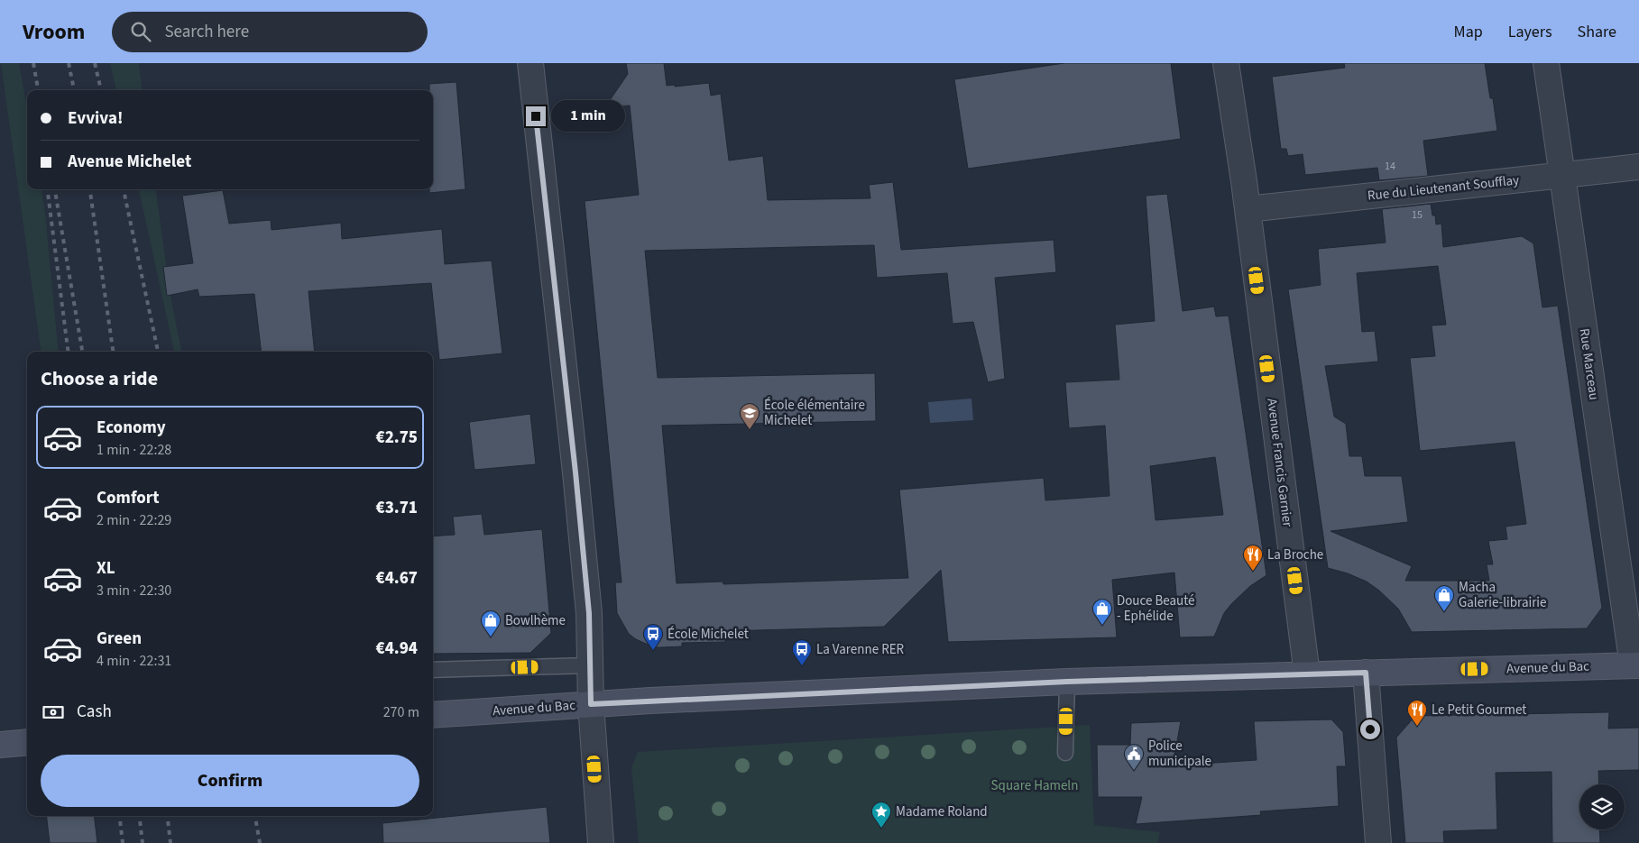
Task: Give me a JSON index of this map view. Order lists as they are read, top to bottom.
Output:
{
  "streets": {
    "main road": ["Avenue du Bac"],
    "street": ["Rue du Lieutenant Soufflay", "Rue Marceau", "Avenue Francis Garnier"]
  },
  "crossings": [
    ["Rue du Lieutenant Soufflay", "Rue Marceau"],
    ["Rue du Lieutenant Soufflay", "Avenue Francis Garnier"],
    ["Rue Marceau", "Avenue du Bac"],
    ["Avenue Francis Garnier", "Avenue du Bac"]
  ],
  "parks": ["Square Hameln"],
  "places": {
    "school or university": ["École élémentaire Michelet"],
    "restaurant": ["La Broche", "Le Petit Gourmet"],
    "shop": ["Macha Galerie-librairie", "Douce Beauté - Ephélide", "Bowlhème"],
    "bus stop": ["École Michelet", "La Varenne RER"],
    "public building": ["Police municipale"],
    "place": ["Madame Roland"]
  },
  "house_numbers": ["14", "15"],
  "page": {
    "header": "Vroom",
    "search": "Search here",
    "nav": ["Map", "Layers", "Share"],
    "banner": ["Evviva!", "Avenue Michelet"],
    "bubble": "1 min",
    "heading": "Choose a ride",
    "list": [
      {
        "name": "Economy",
        "note": "1 min · 22:28",
        "value": "€2.75"
      },
      {
        "name": "Comfort",
        "note": "2 min · 22:29",
        "value": "€3.71"
      },
      {
        "name": "XL",
        "note": "3 min · 22:30",
        "value": "€4.67"
      },
      {
        "name": "Green",
        "note": "4 min · 22:31",
        "value": "€4.94"
      }
    ],
    "pay": ["Cash", "270 m"],
    "buttons": "Confirm"
  }
}
